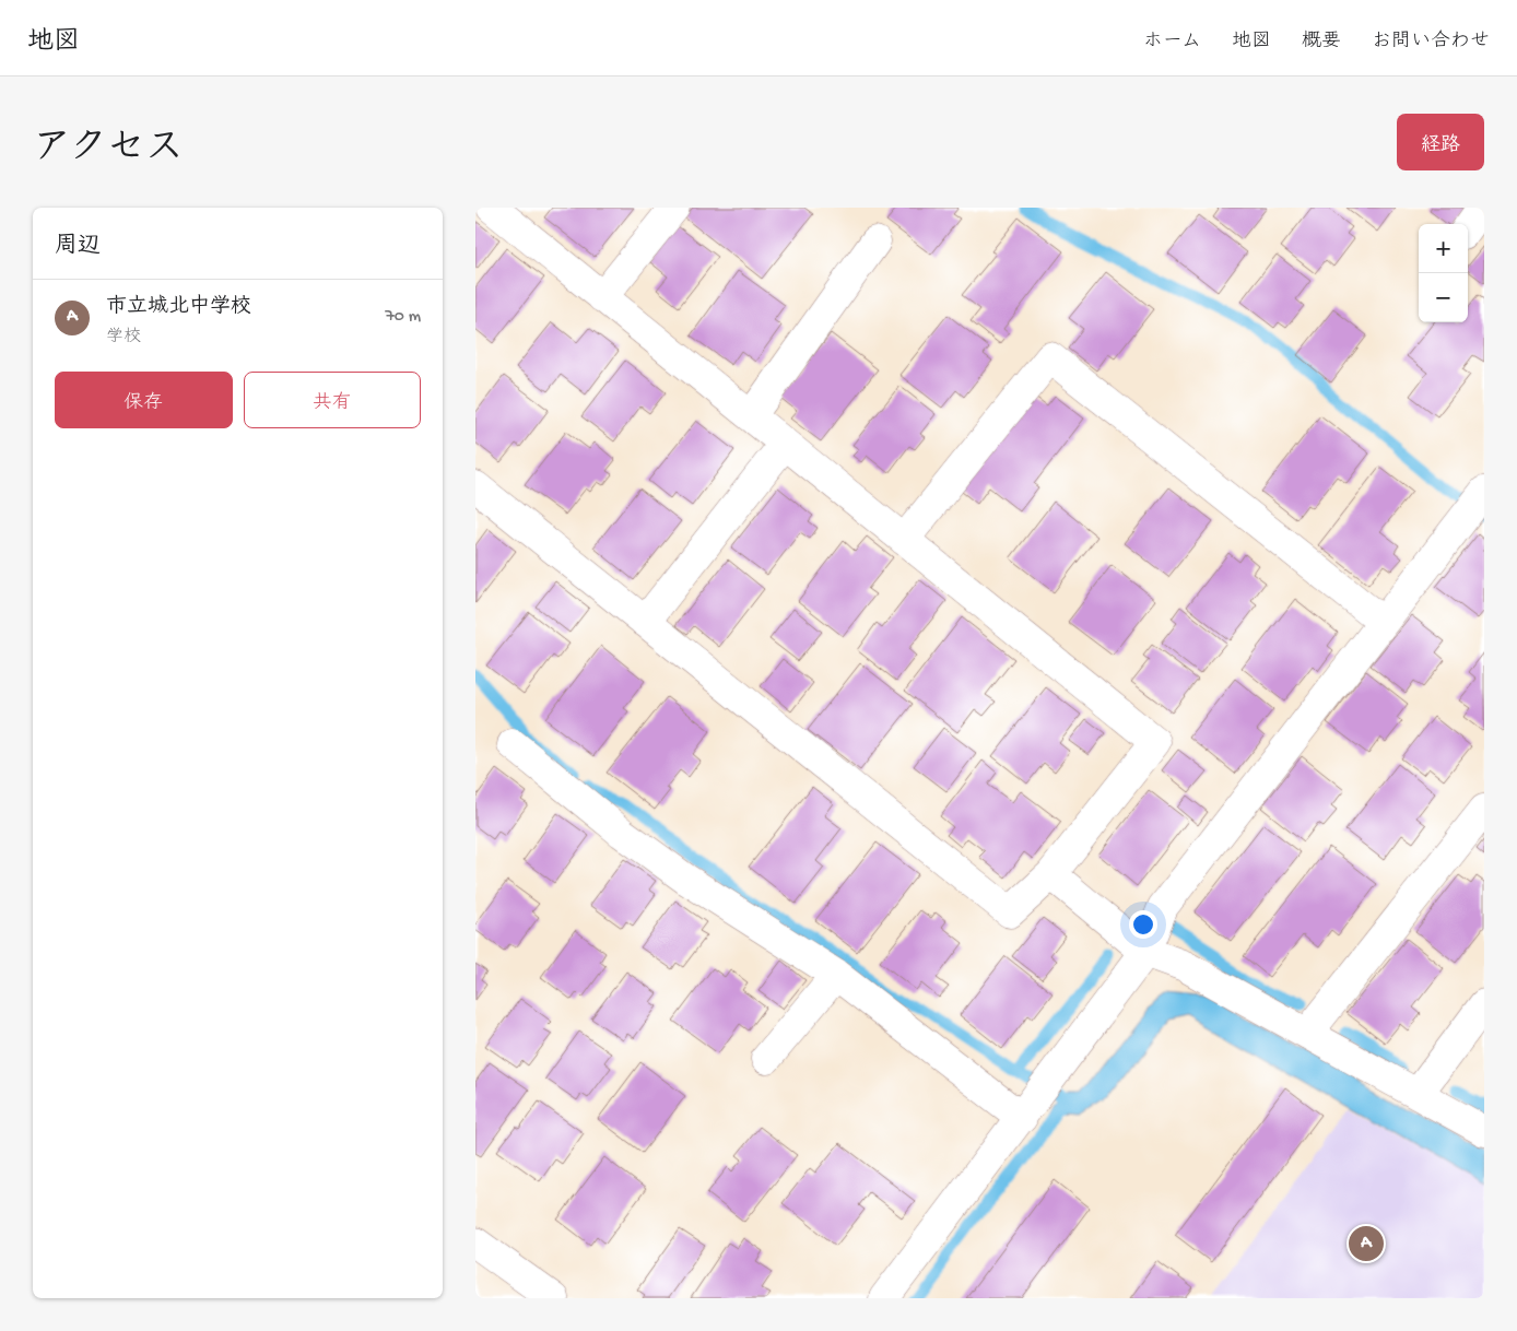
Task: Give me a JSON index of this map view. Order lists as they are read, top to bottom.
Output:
{
  "page": {
    "header": "地図",
    "nav": [
      "ホーム",
      "地図",
      "概要",
      "お問い合わせ"
    ],
    "title": "アクセス",
    "buttons": [
      "経路",
      ["保存", "共有"]
    ],
    "heading": "周辺",
    "map_buttons": ["+", "−"],
    "list": [
      {
        "mark": "A",
        "name": "市立城北中学校",
        "note": "学校",
        "value": "70 m"
      }
    ],
    "pins": "A"
  }
}
